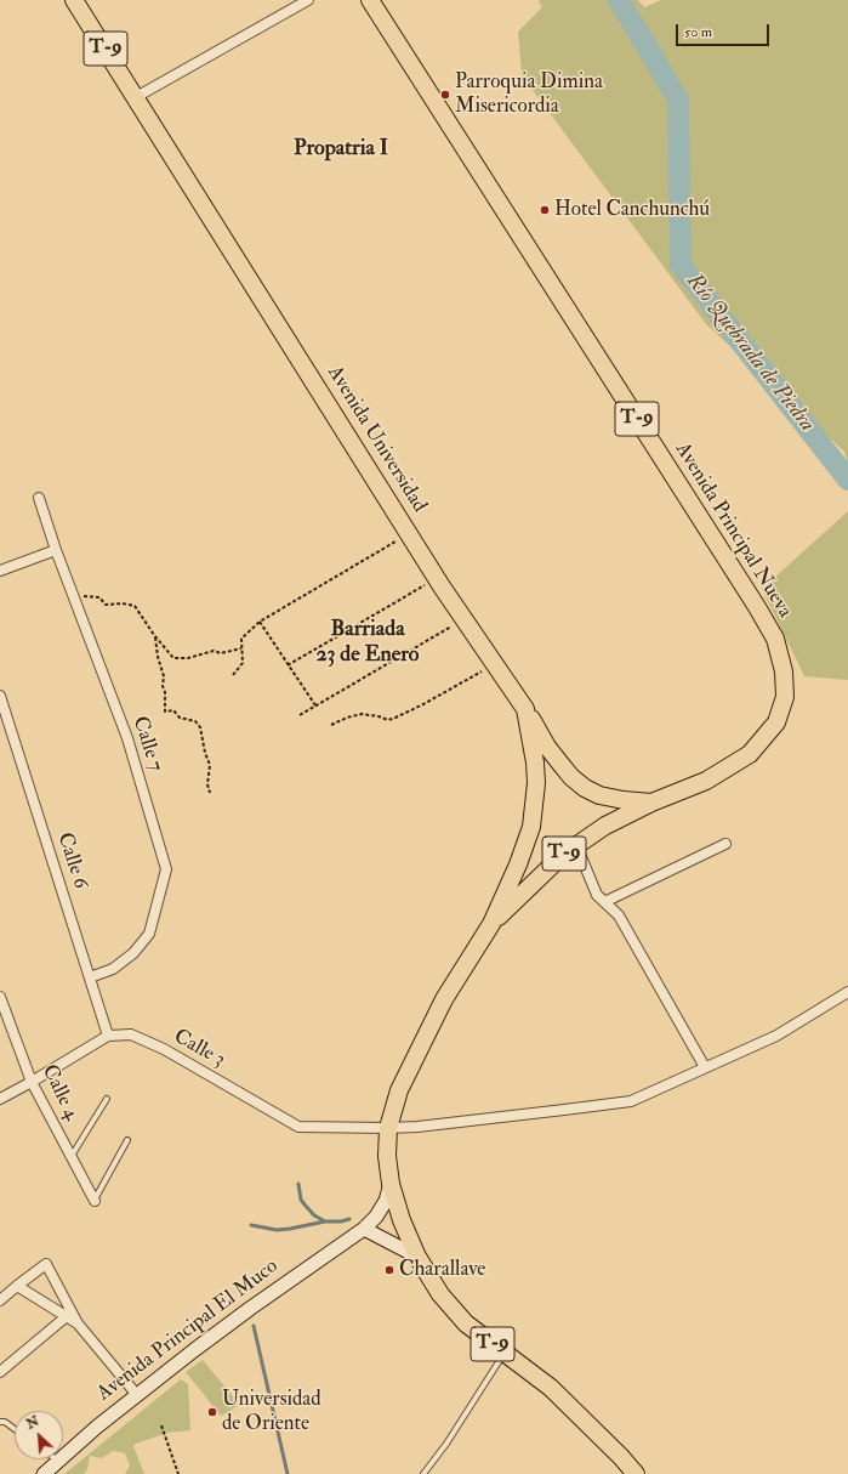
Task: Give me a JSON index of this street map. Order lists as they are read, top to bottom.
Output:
{
  "streets": {
    "highway": ["T-9", "Avenida Universidad", "Avenida Principal Nueva"],
    "street": [
      "Calle 7",
      "Calle 6",
      "Calle 3",
      "Calle 4",
      "Avenida Principal El Muco"
    ]
  },
  "crossings": [
    ["T-9", "Avenida Universidad"],
    ["T-9", "Avenida Principal Nueva"],
    ["T-9", "Calle 3"],
    ["T-9", "Avenida Principal El Muco"],
    ["Avenida Universidad", "Avenida Principal Nueva"],
    ["Calle 7", "Calle 6"],
    ["Calle 6", "Calle 3"],
    ["Calle 3", "Calle 4"]
  ],
  "districts": ["Propatria I", "Barriada 23 de Enero"],
  "water": ["Río Quebrada de Piedra"],
  "places": [
    "Parroquia Dimina Misericordia",
    "Hotel Canchunchú",
    "Charallave",
    "Universidad de Oriente"
  ],
  "scale_bar": "50 m",
  "north": "top left"
}
